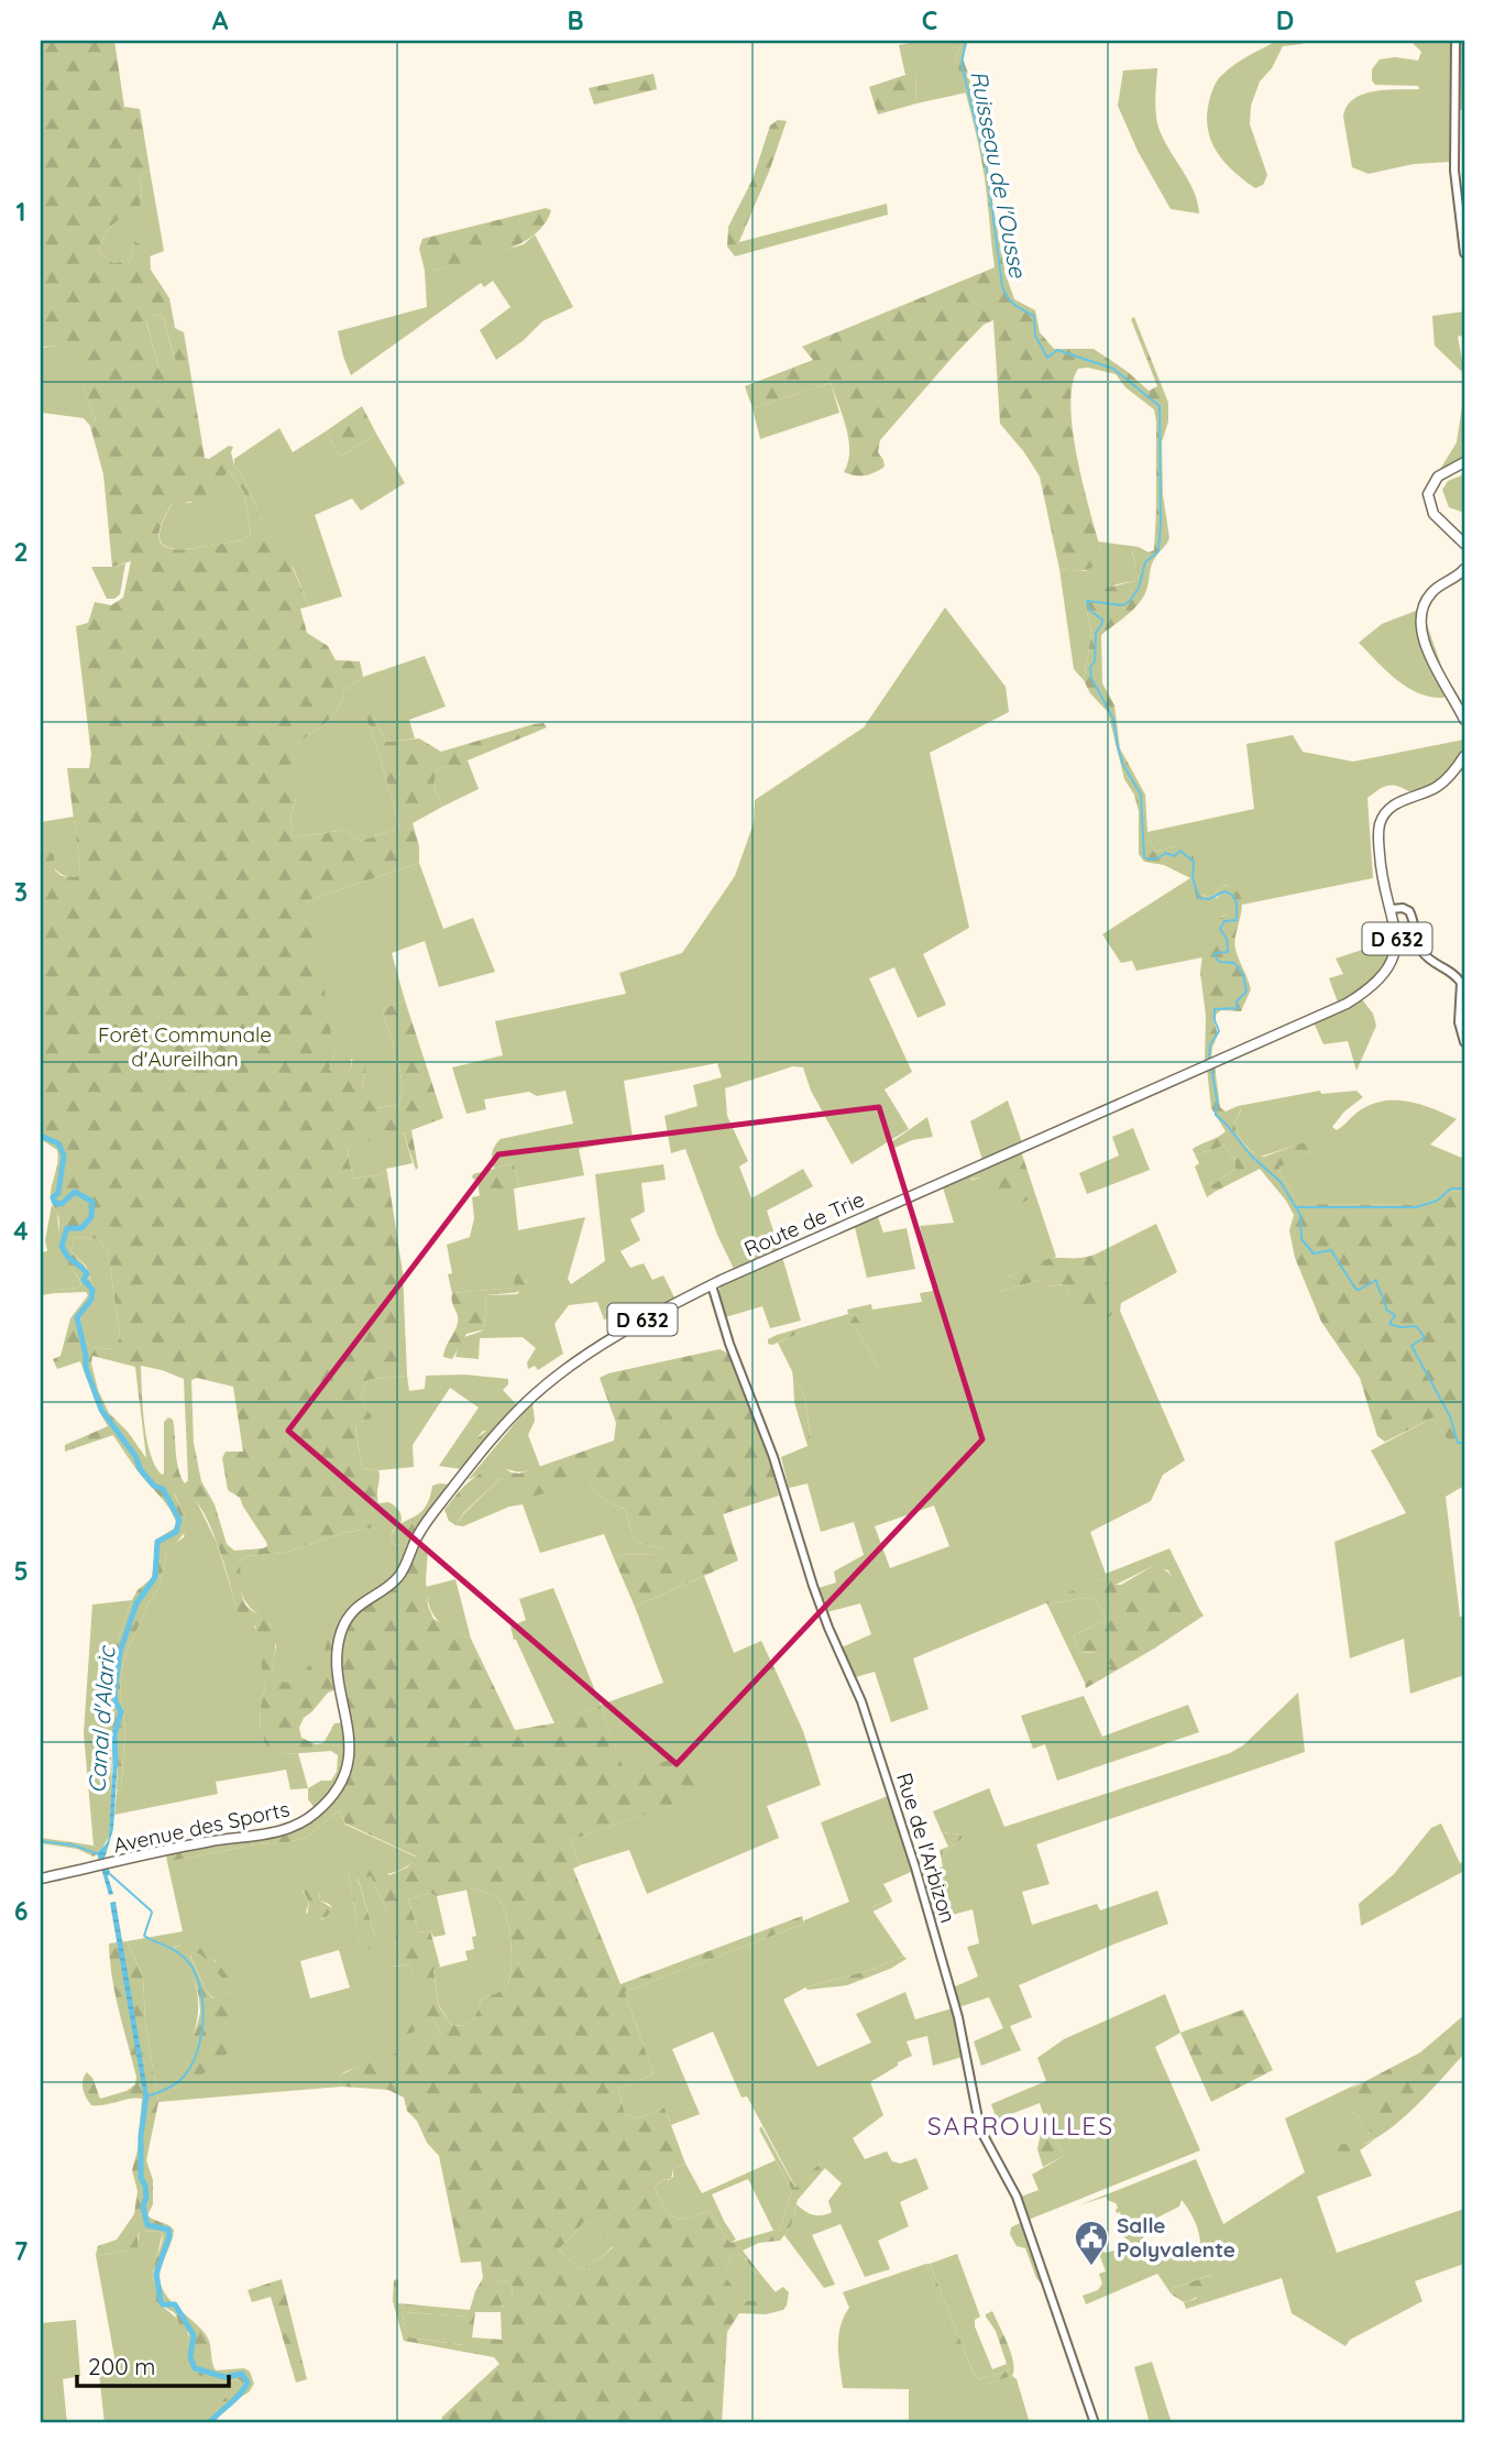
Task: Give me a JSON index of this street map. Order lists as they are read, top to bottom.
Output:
{
  "streets": {
    "main road": ["D 632", "Route de Trie", "Avenue des Sports"],
    "street": ["Rue de l'Arbizon"]
  },
  "crossings": [
    ["D 632", "Route de Trie"],
    ["Route de Trie", "Avenue des Sports"],
    ["Route de Trie", "Rue de l'Arbizon"]
  ],
  "districts": ["SARROUILLES"],
  "water": ["Ruisseau de l'Ousse", "Canal d'Alaric"],
  "parks": ["Forêt Communale d'Aureilhan"],
  "places": {
    "public building": ["Salle Polyvalente"]
  },
  "scale_bar": "200 m",
  "grid": {
    "columns": [
      "A",
      "B",
      "C",
      "D"
    ],
    "rows": [
      "1",
      "2",
      "3",
      "4",
      "5",
      "6",
      "7"
    ]
  }
}
